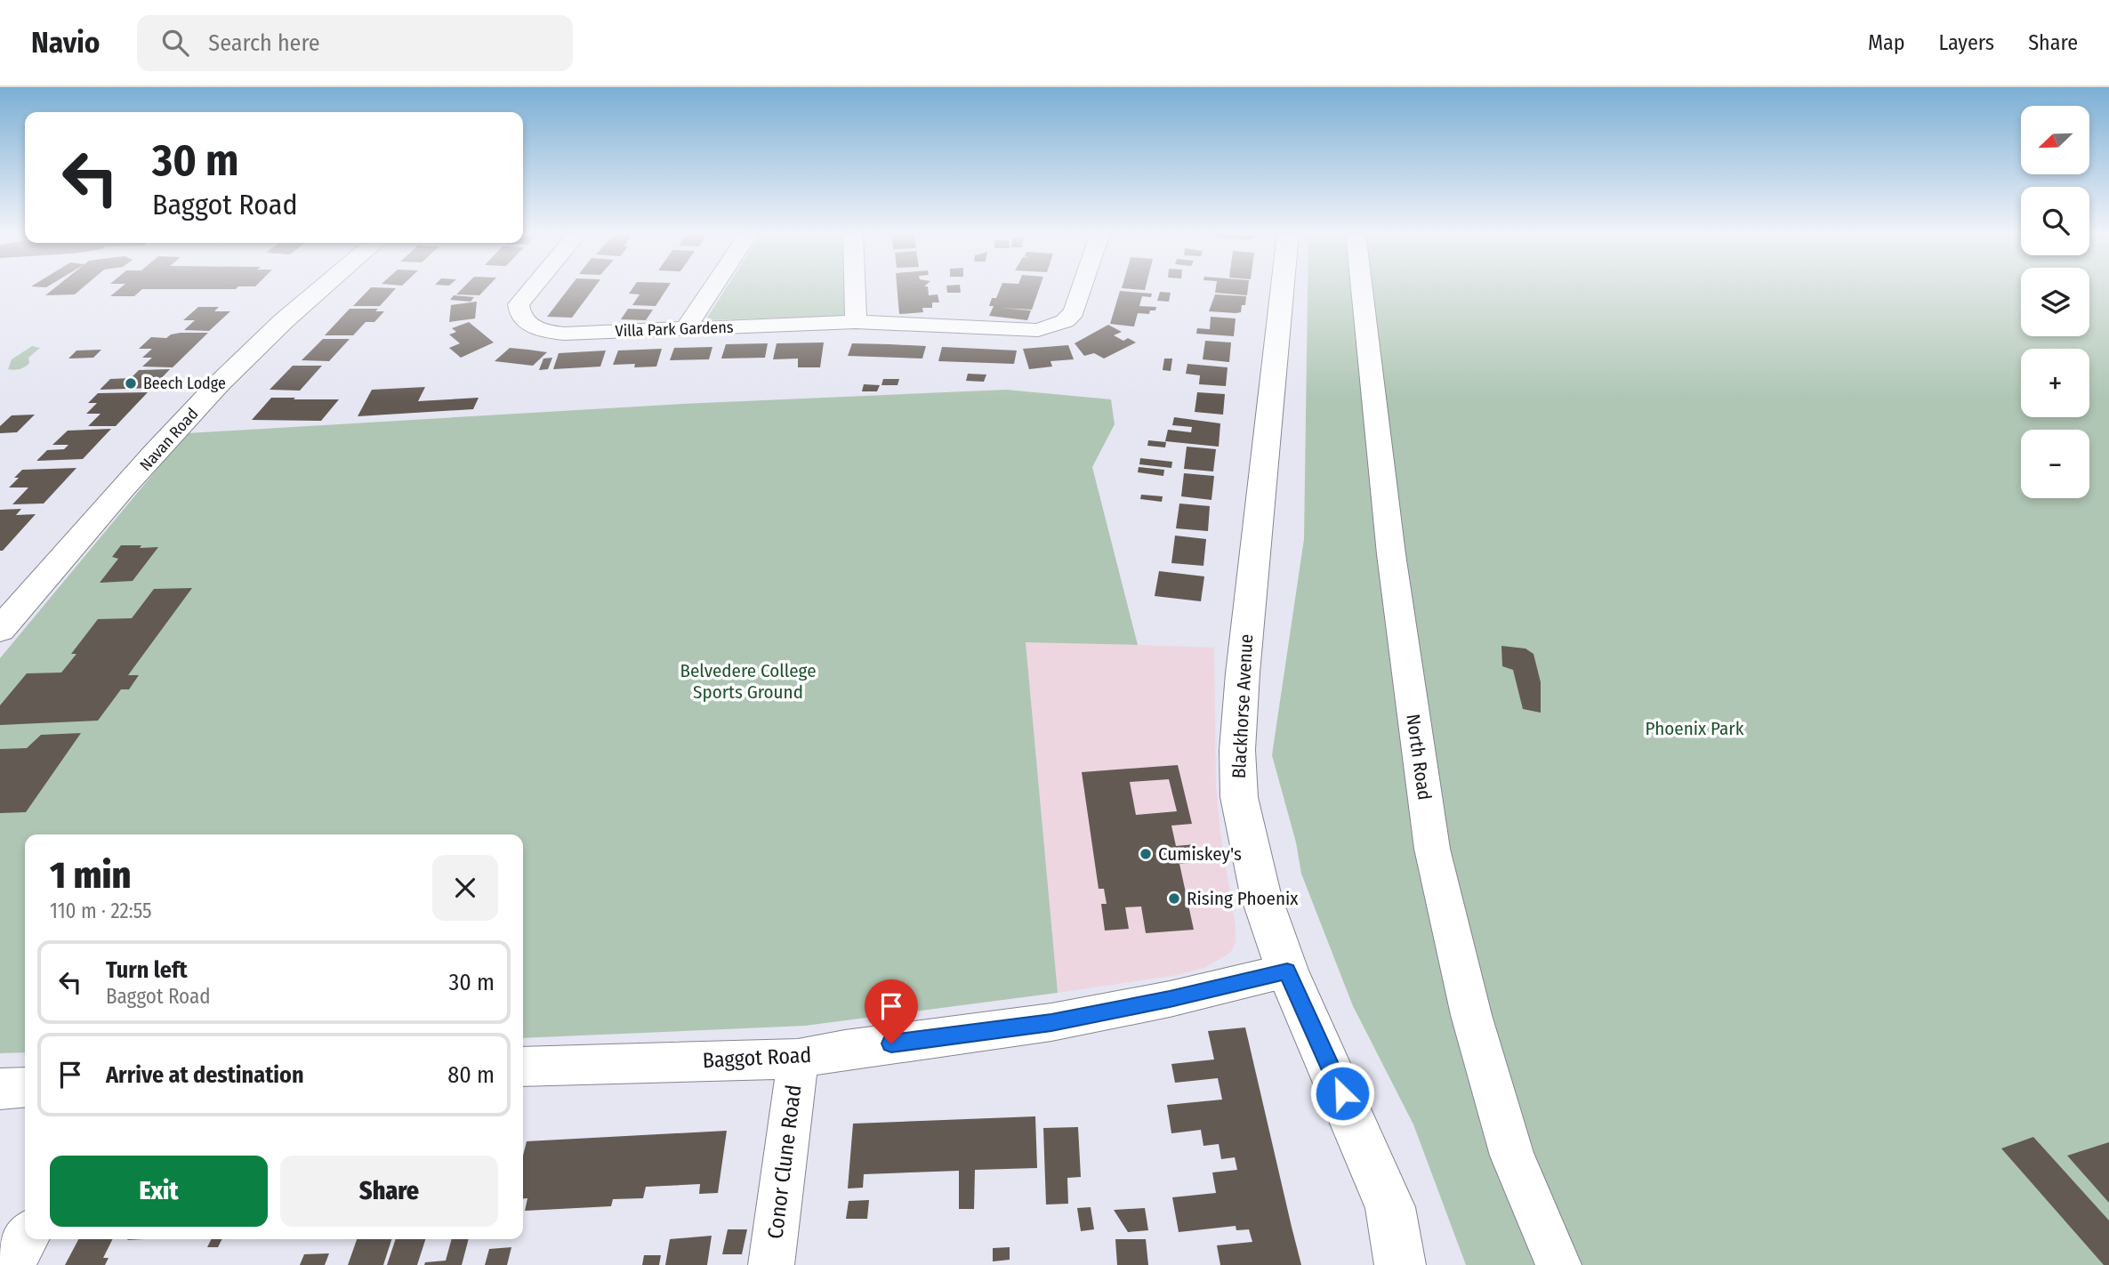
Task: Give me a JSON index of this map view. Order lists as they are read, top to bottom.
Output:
{
  "streets": {
    "main road": ["Navan Road", "Blackhorse Avenue"],
    "street": [
      "Villa Park Gardens",
      "North Road",
      "Baggot Road",
      "Conor Clune Road"
    ]
  },
  "crossings": [
    ["Blackhorse Avenue", "Baggot Road"],
    ["Baggot Road", "Conor Clune Road"]
  ],
  "parks": ["Belvedere College Sports Ground", "Phoenix Park"],
  "places": ["Beech Lodge", "Cumiskey's", "Rising Phoenix"],
  "north": "bottom left",
  "page": {
    "header": "Navio",
    "search": "Search here",
    "nav": ["Map", "Layers", "Share"],
    "map_buttons": ["+", "−"],
    "turn": ["30 m", "Baggot Road"],
    "heading": ["1 min", "110 m · 22:55"],
    "list": [
      {
        "name": "Turn left",
        "note": "Baggot Road",
        "value": "30 m"
      },
      {
        "name": "Arrive at destination",
        "value": "80 m"
      }
    ],
    "buttons": ["Exit", "Share"]
  }
}
